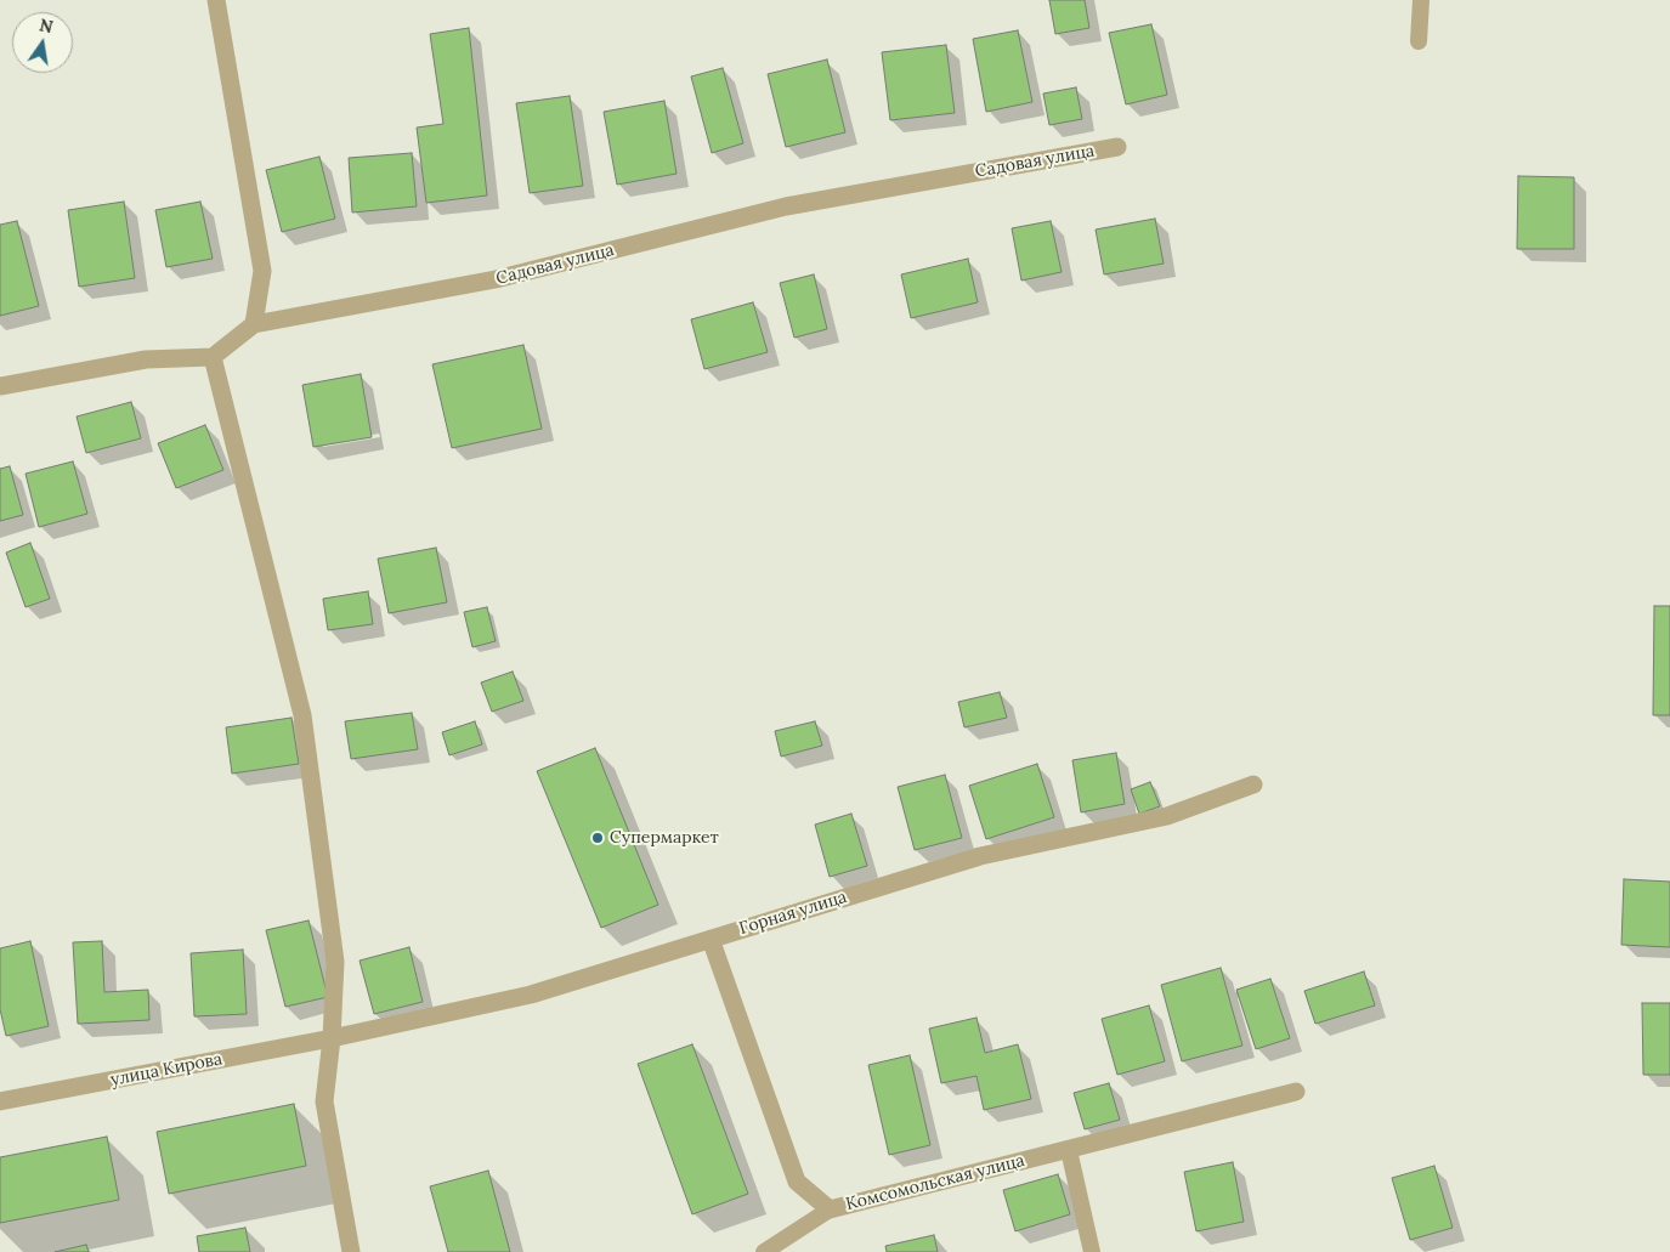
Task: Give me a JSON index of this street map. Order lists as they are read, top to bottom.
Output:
{
  "streets": {
    "street": [
      "Садовая улица",
      "Горная улица",
      "улица Кирова",
      "Комсомольская улица"
    ]
  },
  "crossings": [
    ["Горная улица", "улица Кирова"],
    ["Горная улица", "Комсомольская улица"]
  ],
  "places": ["Супермаркет"],
  "north": "top"
}
